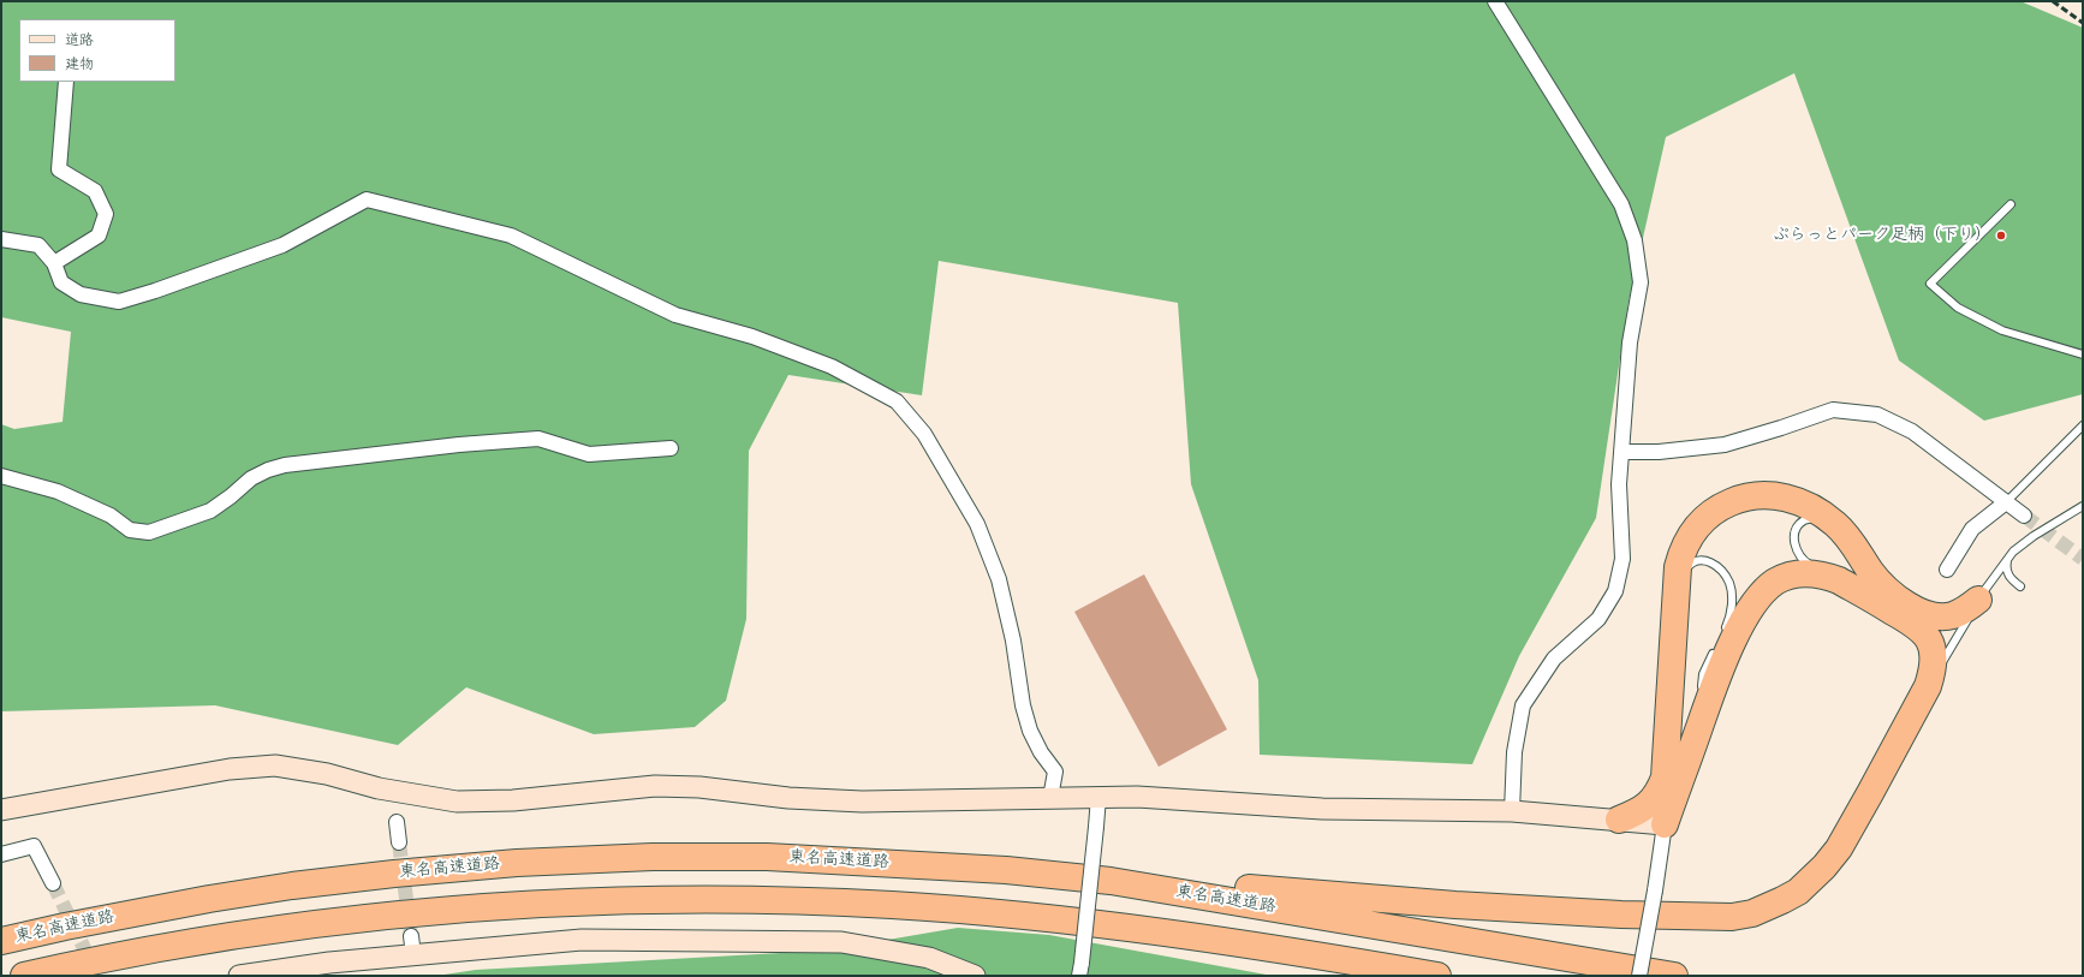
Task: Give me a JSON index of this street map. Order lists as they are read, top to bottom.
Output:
{
  "streets": {
    "highway": ["東名高速道路"]
  },
  "places": ["ぷらっとパーク足柄（下り）"],
  "legend": ["道路", "建物"]
}
